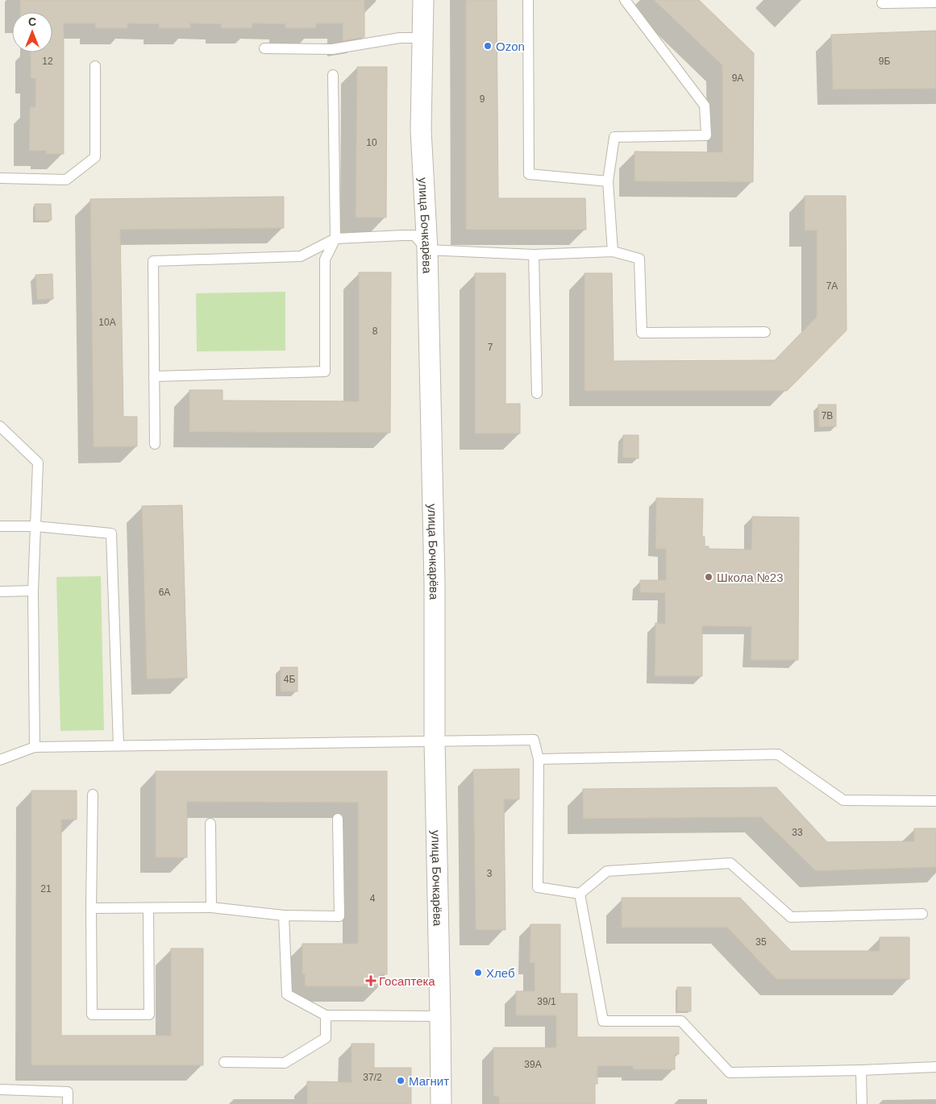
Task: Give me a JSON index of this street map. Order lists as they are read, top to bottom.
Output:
{
  "streets": {
    "street": ["улица Бочкарёва"]
  },
  "places": {
    "other": [
      "Ozon",
      "Школа №23",
      "Хлеб",
      "Магнит"
    ],
    "health": ["Госаптека"]
  },
  "house_numbers": [
    "12",
    "9Б",
    "9А",
    "9",
    "10",
    "7А",
    "10А",
    "8",
    "7",
    "7В",
    "6А",
    "4Б",
    "33",
    "3",
    "21",
    "4",
    "35",
    "39/1",
    "39А",
    "37/2"
  ],
  "north": "top"
}
